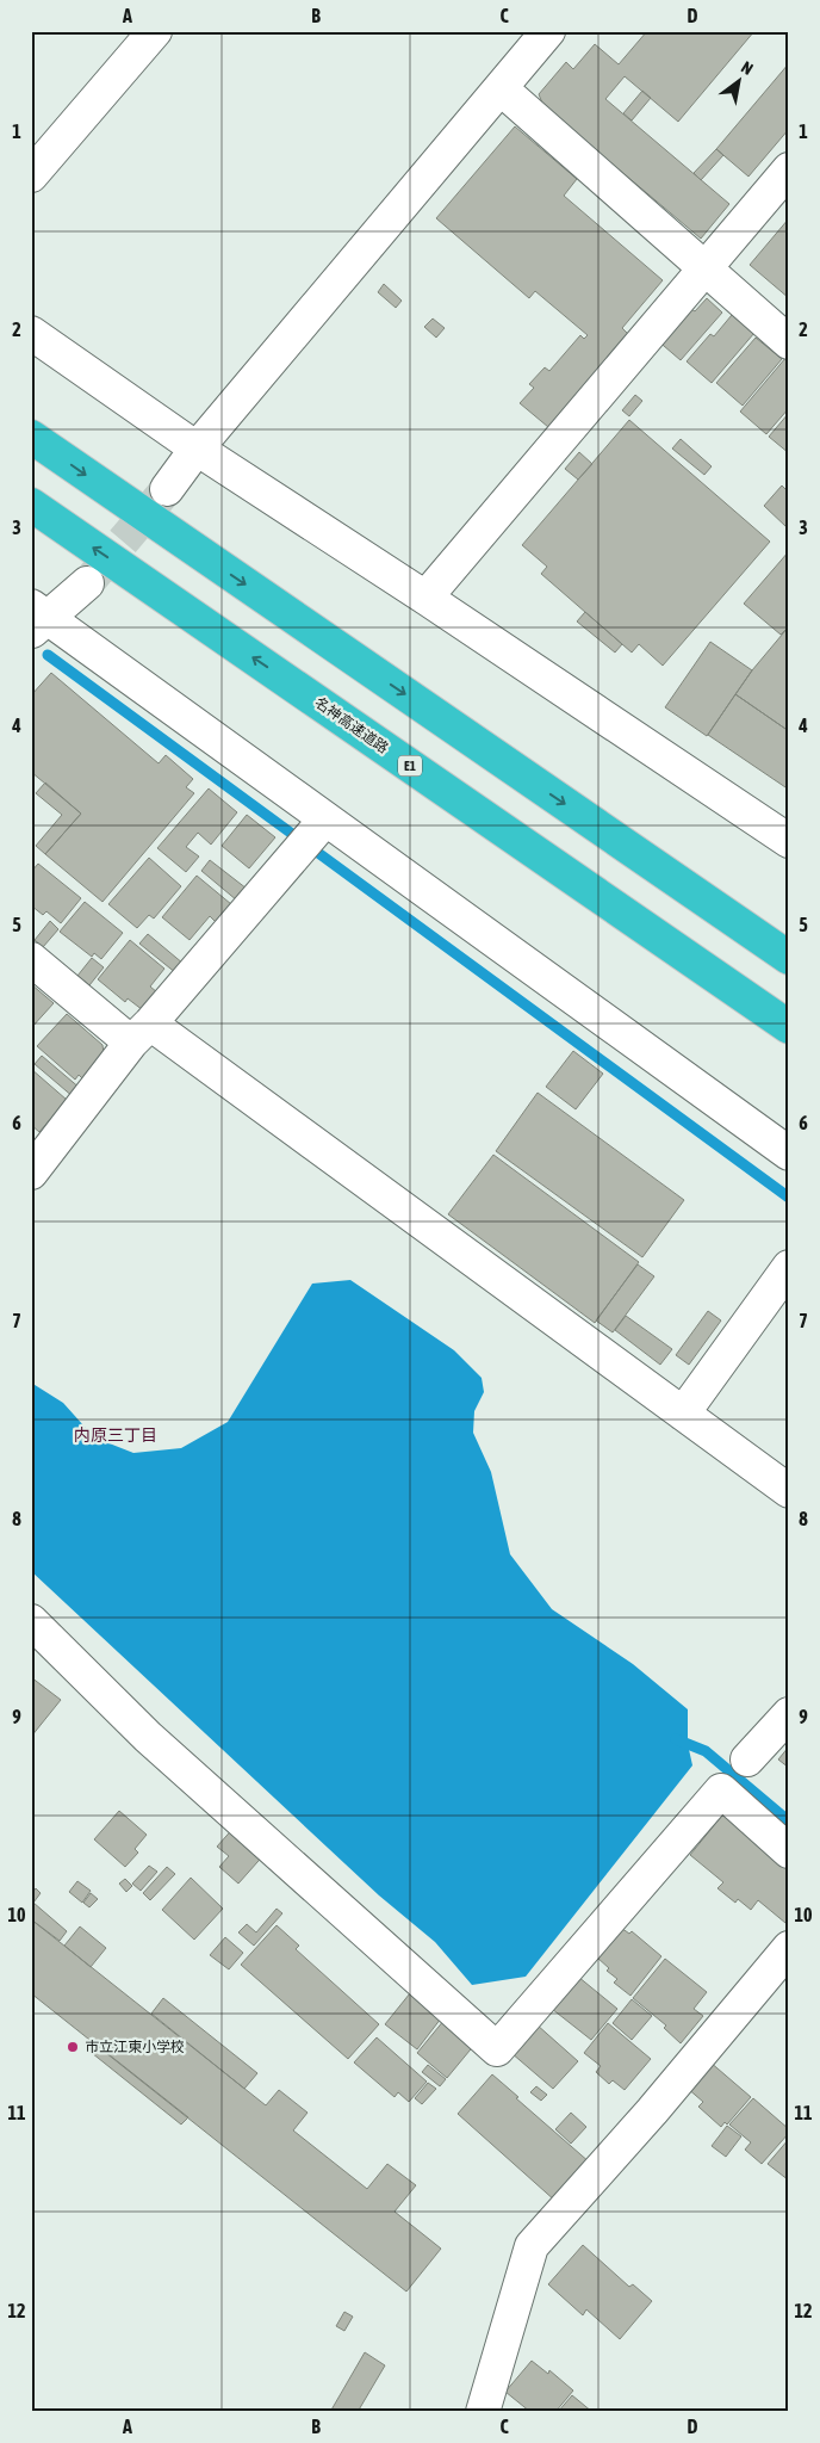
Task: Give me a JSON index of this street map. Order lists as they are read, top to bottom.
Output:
{
  "streets": {
    "highway": ["名神高速道路", "E1"]
  },
  "districts": ["内原三丁目"],
  "places": ["市立江東小学校"],
  "north": "top right",
  "grid": {
    "columns": [
      "A",
      "B",
      "C",
      "D"
    ],
    "rows": [
      "1",
      "2",
      "3",
      "4",
      "5",
      "6",
      "7",
      "8",
      "9",
      "10",
      "11",
      "12"
    ]
  }
}
